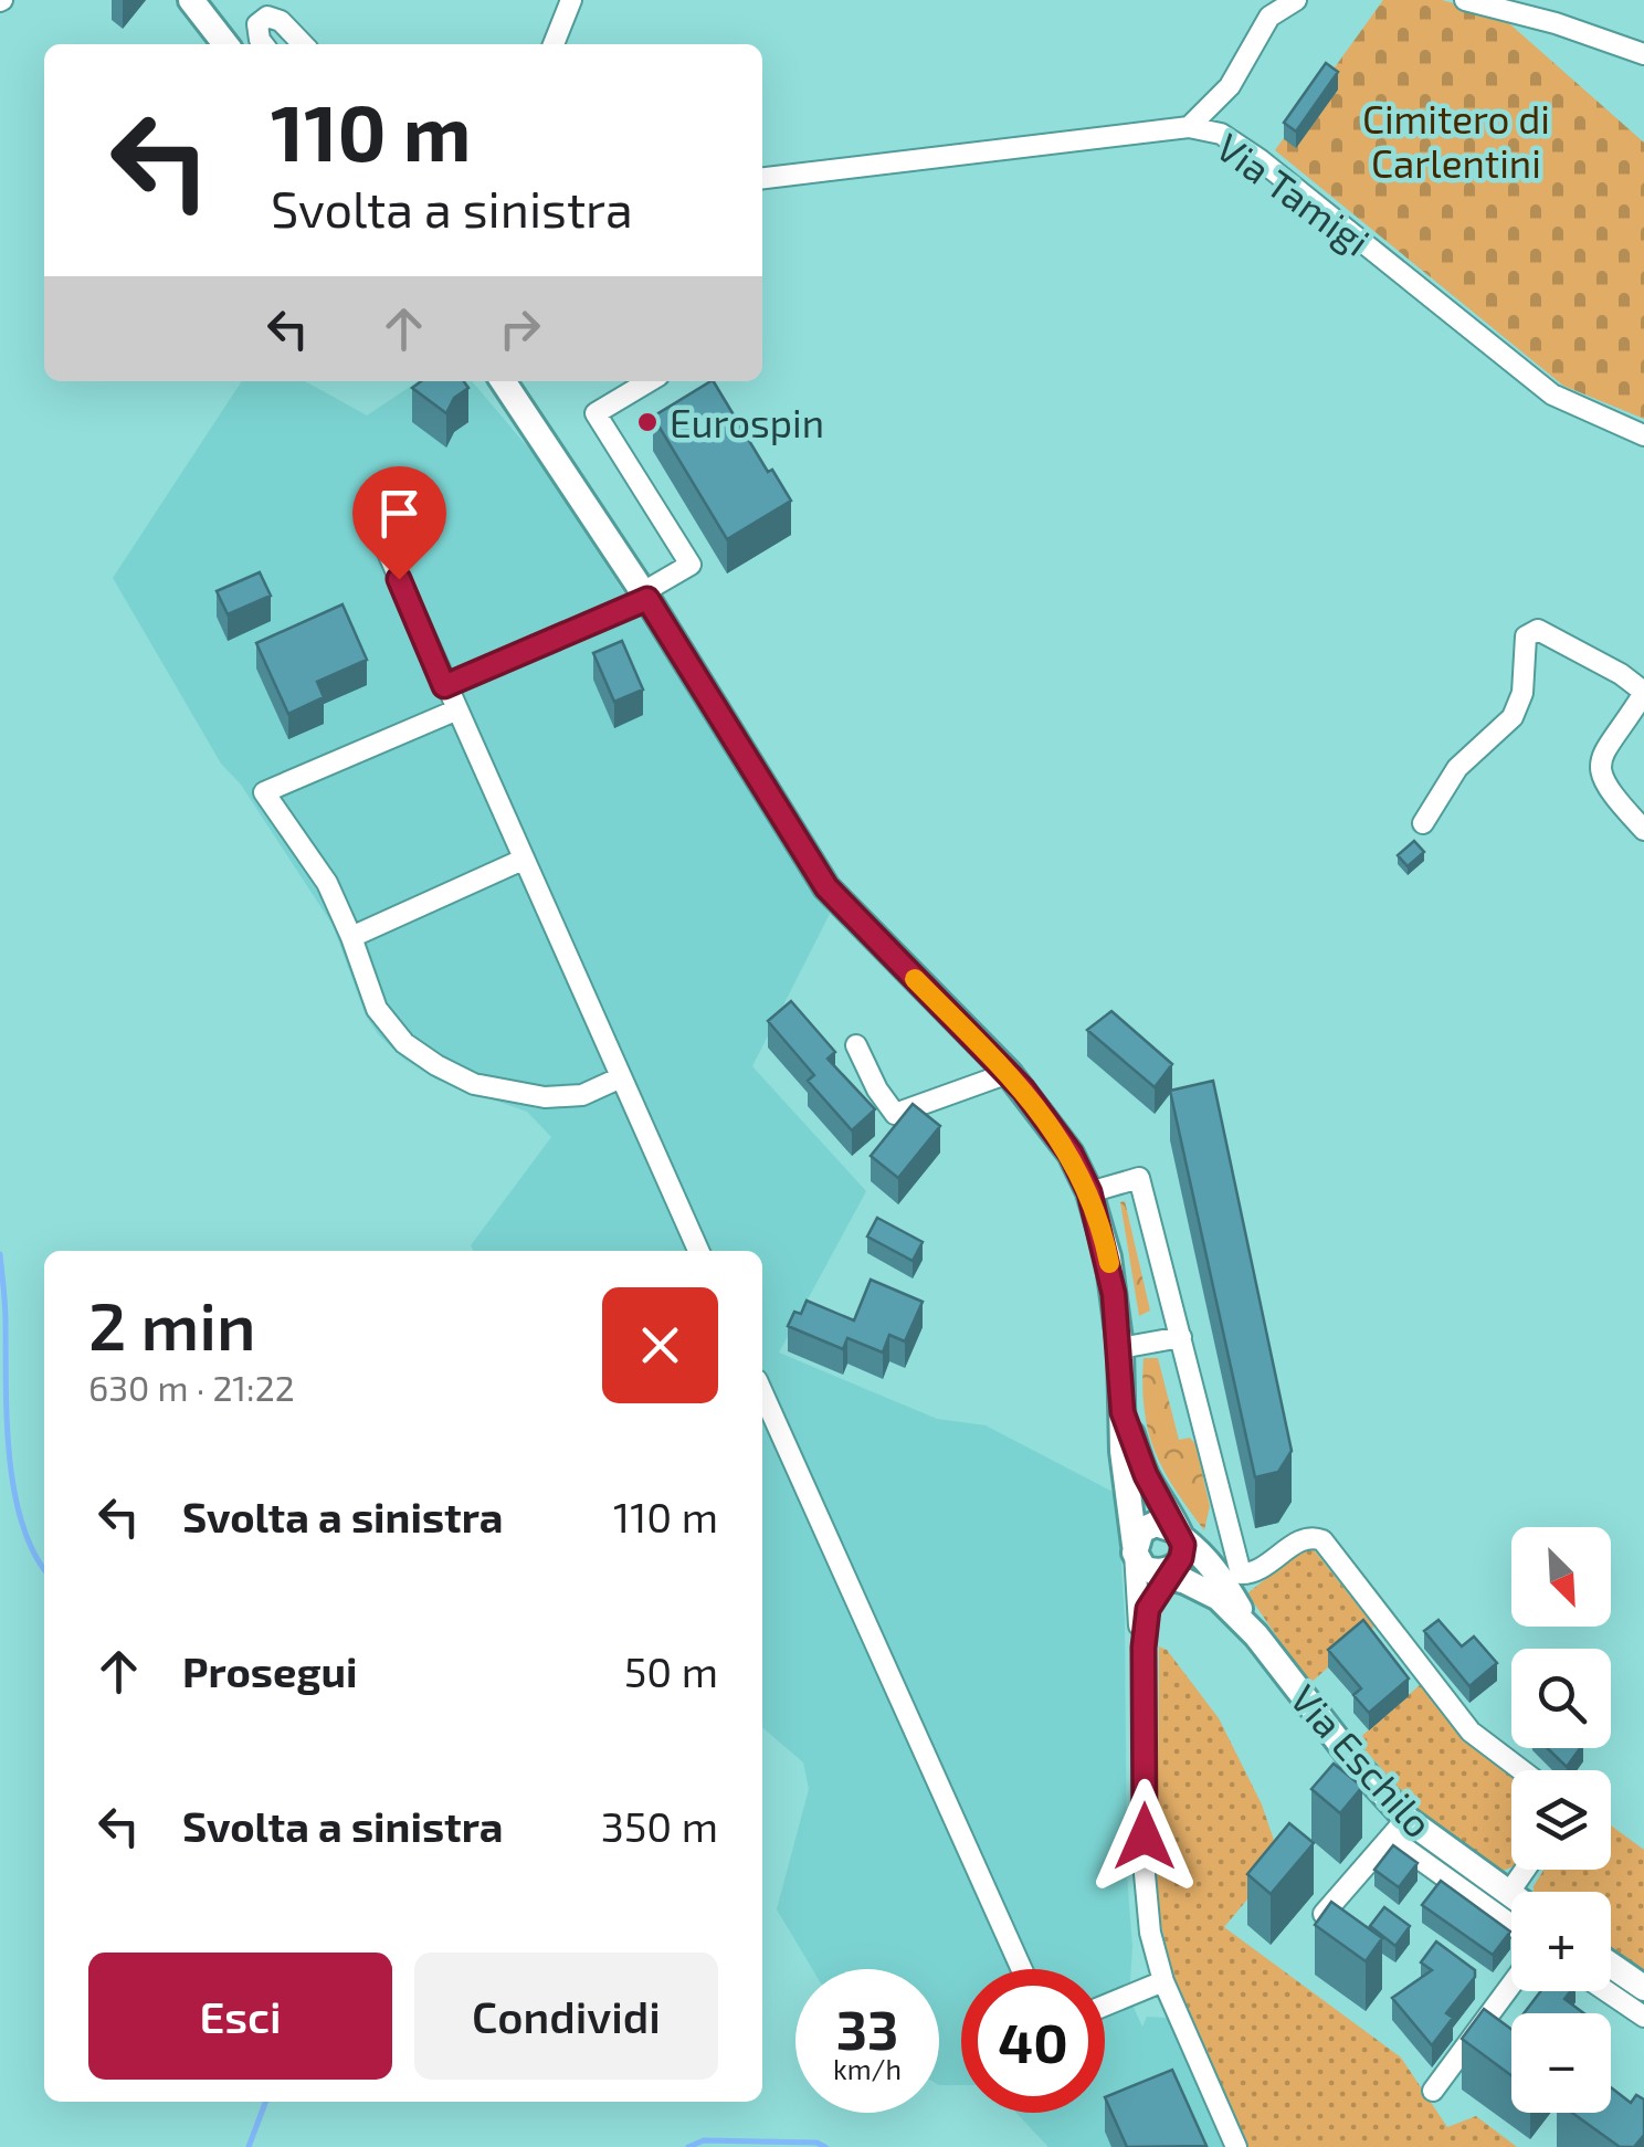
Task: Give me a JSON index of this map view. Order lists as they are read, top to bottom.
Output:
{
  "streets": {
    "main road": ["Via Eschilo"],
    "street": ["Via Tamigi"]
  },
  "parks": ["Cimitero di Carlentini"],
  "places": ["Eurospin"],
  "north": "bottom right",
  "page": {
    "turn": ["110 m", "Svolta a sinistra"],
    "heading": ["2 min", "630 m · 21:22"],
    "list": [
      {
        "name": "Svolta a sinistra",
        "value": "110 m"
      },
      {
        "name": "Prosegui",
        "value": "50 m"
      },
      {
        "name": "Svolta a sinistra",
        "value": "350 m"
      }
    ],
    "map_buttons": ["+", "−"],
    "buttons": ["Esci", "Condividi"],
    "speed": "33 km/h",
    "limit": "40"
  }
}
